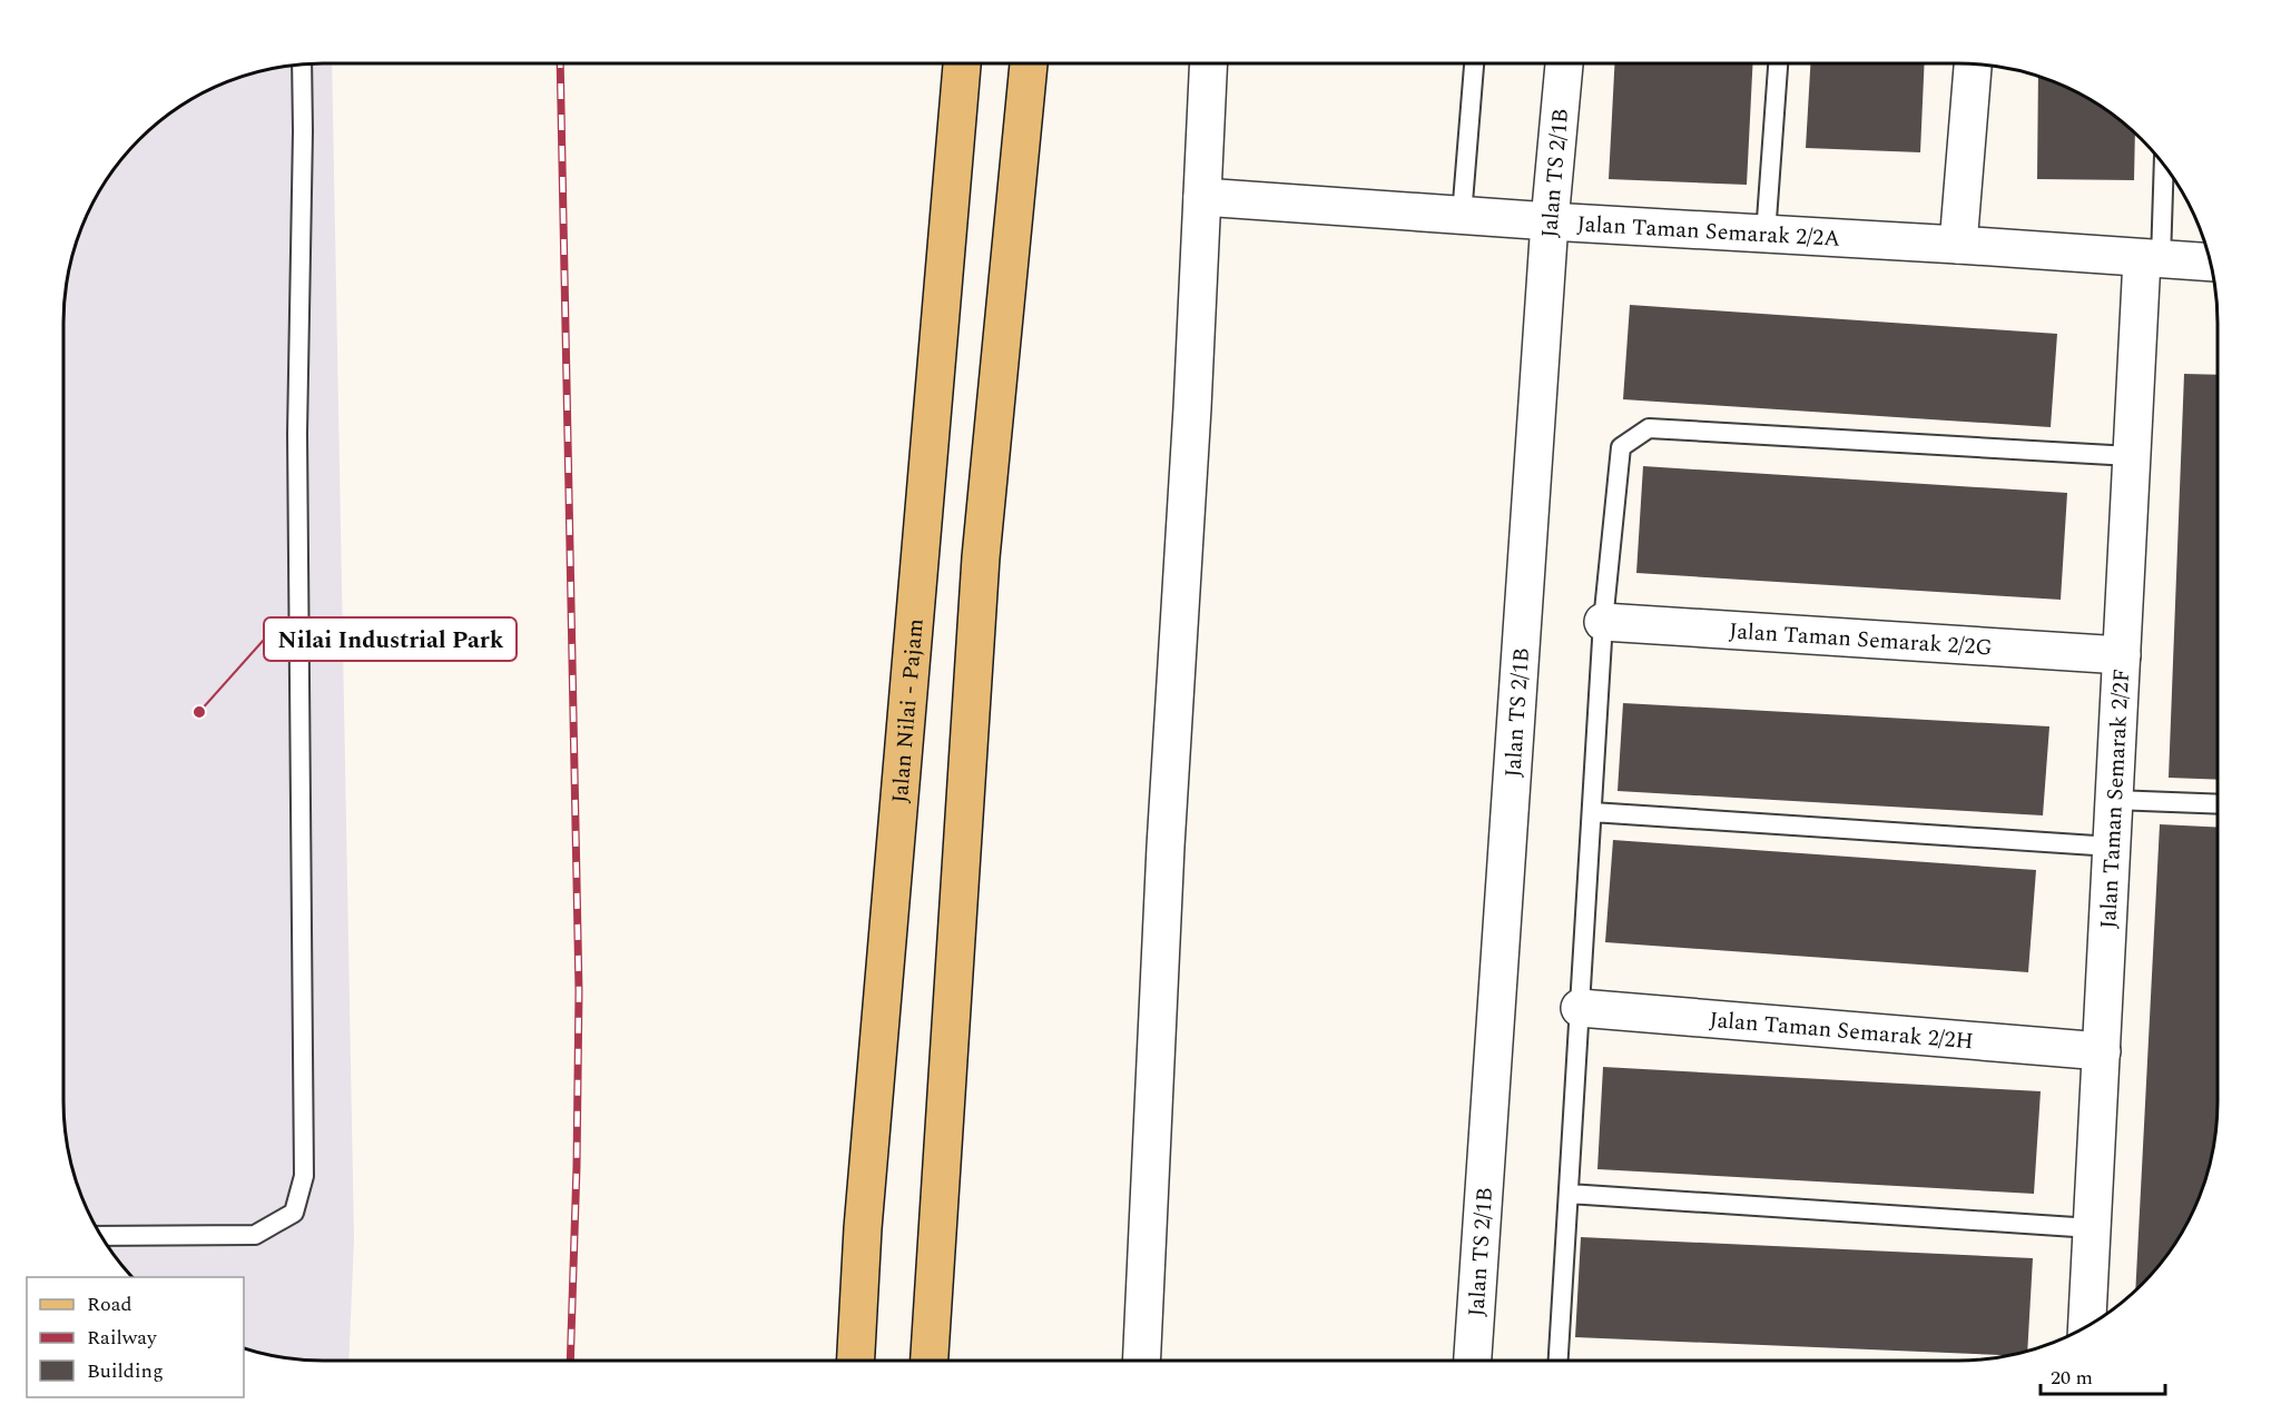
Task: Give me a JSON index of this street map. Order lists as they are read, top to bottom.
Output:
{
  "streets": {
    "main road": ["Jalan Nilai - Pajam"],
    "street": [
      "Jalan TS 2/1B",
      "Jalan Taman Semarak 2/2A",
      "Jalan Taman Semarak 2/2G",
      "Jalan Taman Semarak 2/2F",
      "Jalan Taman Semarak 2/2H"
    ]
  },
  "crossings": [
    ["Jalan TS 2/1B", "Jalan Taman Semarak 2/2A"],
    ["Jalan Taman Semarak 2/2A", "Jalan Taman Semarak 2/2F"],
    ["Jalan Taman Semarak 2/2G", "Jalan Taman Semarak 2/2F"],
    ["Jalan Taman Semarak 2/2F", "Jalan Taman Semarak 2/2H"]
  ],
  "places": ["Nilai Industrial Park"],
  "legend": ["Road", "Railway", "Building"],
  "scale_bar": "20 m"
}
